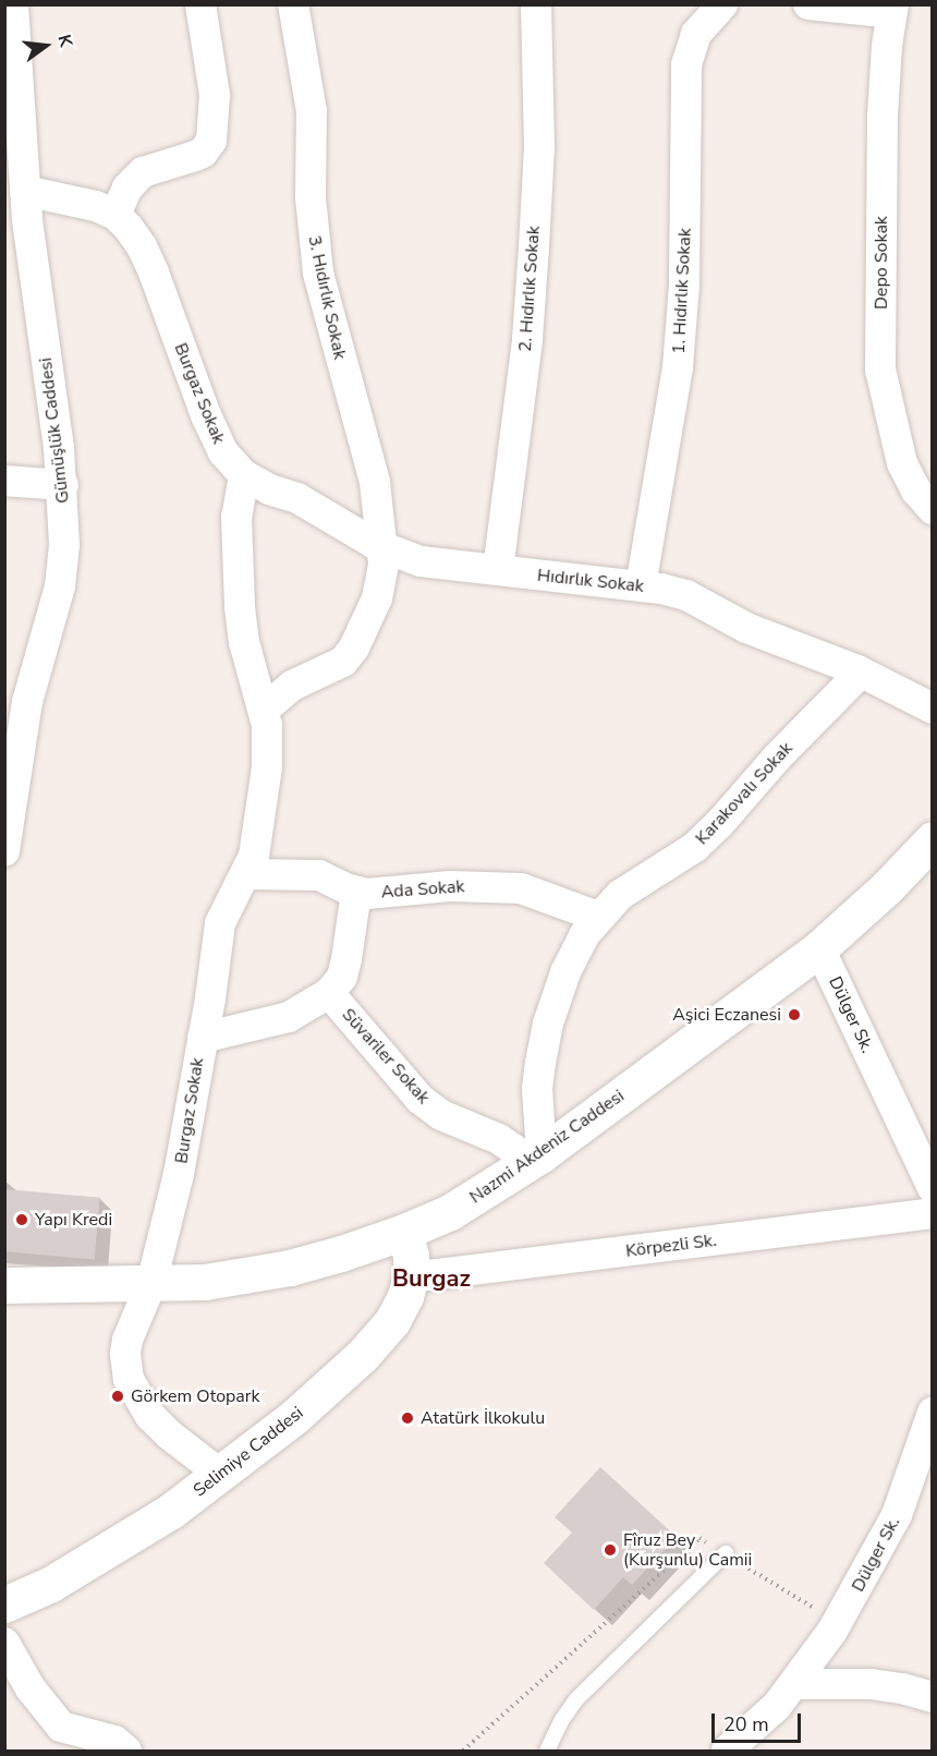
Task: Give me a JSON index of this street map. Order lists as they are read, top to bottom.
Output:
{
  "streets": {
    "street": [
      "Depo Sokak",
      "2. Hıdırlık Sokak",
      "1. Hıdırlık Sokak",
      "3. Hıdırlık Sokak",
      "Burgaz Sokak",
      "Gümüşlük Caddesi",
      "Hıdırlık Sokak",
      "Karakovalı Sokak",
      "Ada Sokak",
      "Dülger Sk.",
      "Süvariler Sokak",
      "Nazmi Akdeniz Caddesi",
      "Körpezli Sk.",
      "Selimiye Caddesi"
    ]
  },
  "crossings": [
    ["2. Hıdırlık Sokak", "Hıdırlık Sokak"],
    ["1. Hıdırlık Sokak", "Hıdırlık Sokak"],
    ["3. Hıdırlık Sokak", "Hıdırlık Sokak"],
    ["Burgaz Sokak", "Hıdırlık Sokak"],
    ["Burgaz Sokak", "Ada Sokak"],
    ["Burgaz Sokak", "Süvariler Sokak"],
    ["Burgaz Sokak", "Nazmi Akdeniz Caddesi"],
    ["Burgaz Sokak", "Selimiye Caddesi"],
    ["Hıdırlık Sokak", "Karakovalı Sokak"],
    ["Karakovalı Sokak", "Ada Sokak"],
    ["Karakovalı Sokak", "Süvariler Sokak"],
    ["Karakovalı Sokak", "Nazmi Akdeniz Caddesi"],
    ["Dülger Sk.", "Nazmi Akdeniz Caddesi"],
    ["Süvariler Sokak", "Nazmi Akdeniz Caddesi"],
    ["Nazmi Akdeniz Caddesi", "Selimiye Caddesi"],
    ["Körpezli Sk.", "Selimiye Caddesi"]
  ],
  "districts": ["Burgaz"],
  "places": [
    "Aşici Eczanesi",
    "Yapı Kredi",
    "Görkem Otopark",
    "Atatürk İlkokulu",
    "Fîruz Bey (Kurşunlu) Camii"
  ],
  "scale_bar": "20 m",
  "north": "right"
}
